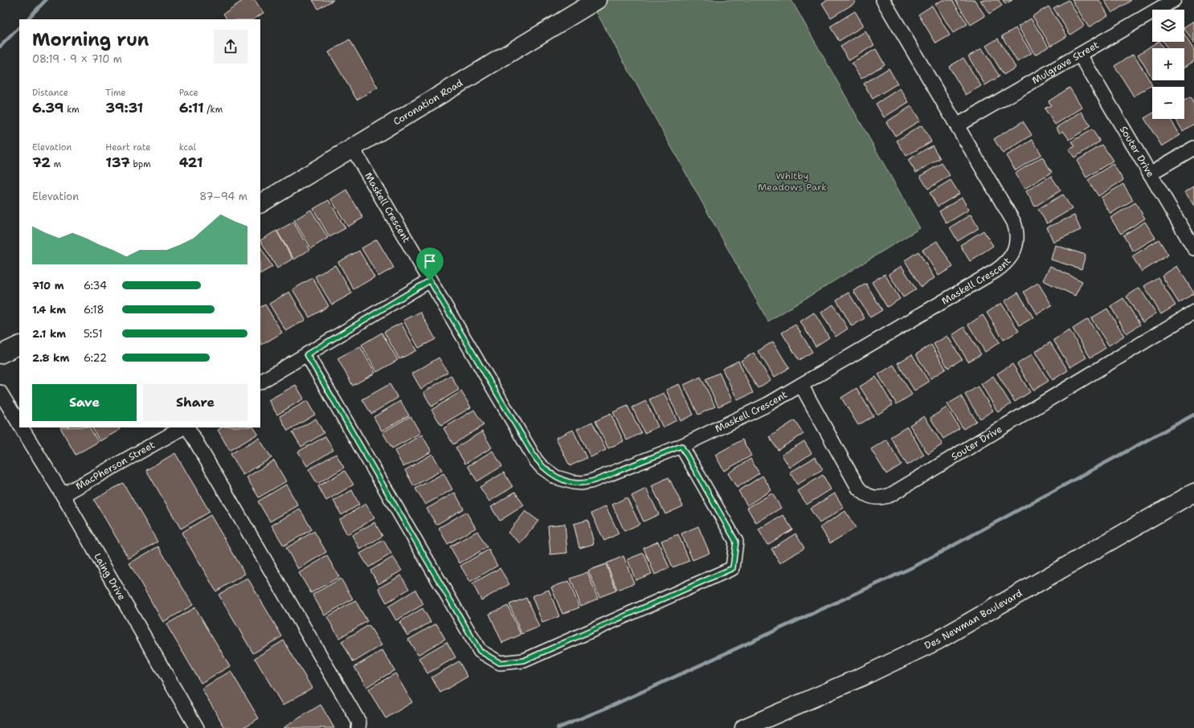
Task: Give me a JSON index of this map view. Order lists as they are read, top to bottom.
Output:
{
  "streets": {
    "street": [
      "Mulgrave Street",
      "Coronation Road",
      "Souter Drive",
      "Maskell Crescent",
      "MacPherson Street",
      "Laing Drive",
      "Des Newman Boulevard"
    ]
  },
  "crossings": [
    ["Mulgrave Street", "Souter Drive"],
    ["Mulgrave Street", "Maskell Crescent"],
    ["Coronation Road", "Maskell Crescent"],
    ["Souter Drive", "Maskell Crescent"],
    ["MacPherson Street", "Laing Drive"]
  ],
  "parks": ["Whitby Meadows Park"],
  "page": {
    "map_buttons": ["+", "−"],
    "heading": ["Morning run", "08:19 · 9 × 710 m"],
    "stats": [
      ["Distance", "6.39 km"],
      ["Time", "39:31"],
      ["Pace", "6:11 /km"],
      ["Elevation", "72 m"],
      ["Heart rate", "137 bpm"],
      ["kcal", "421"]
    ],
    "chart": ["Elevation", "87–94 m"],
    "list": [
      {
        "name": "710 m",
        "note": "6:34"
      },
      {
        "name": "1.4 km",
        "note": "6:18"
      },
      {
        "name": "2.1 km",
        "note": "5:51"
      },
      {
        "name": "2.8 km",
        "note": "6:22"
      }
    ],
    "buttons": ["Save", "Share"]
  }
}
